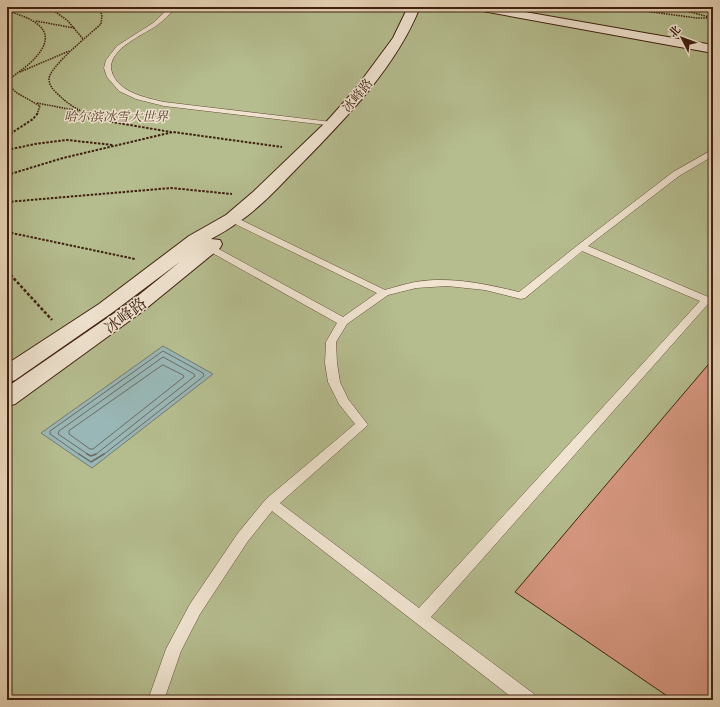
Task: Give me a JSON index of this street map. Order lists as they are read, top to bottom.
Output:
{
  "streets": {
    "street": ["冰峰路"]
  },
  "parks": ["哈尔滨冰雪大世界"],
  "north": "top left"
}
